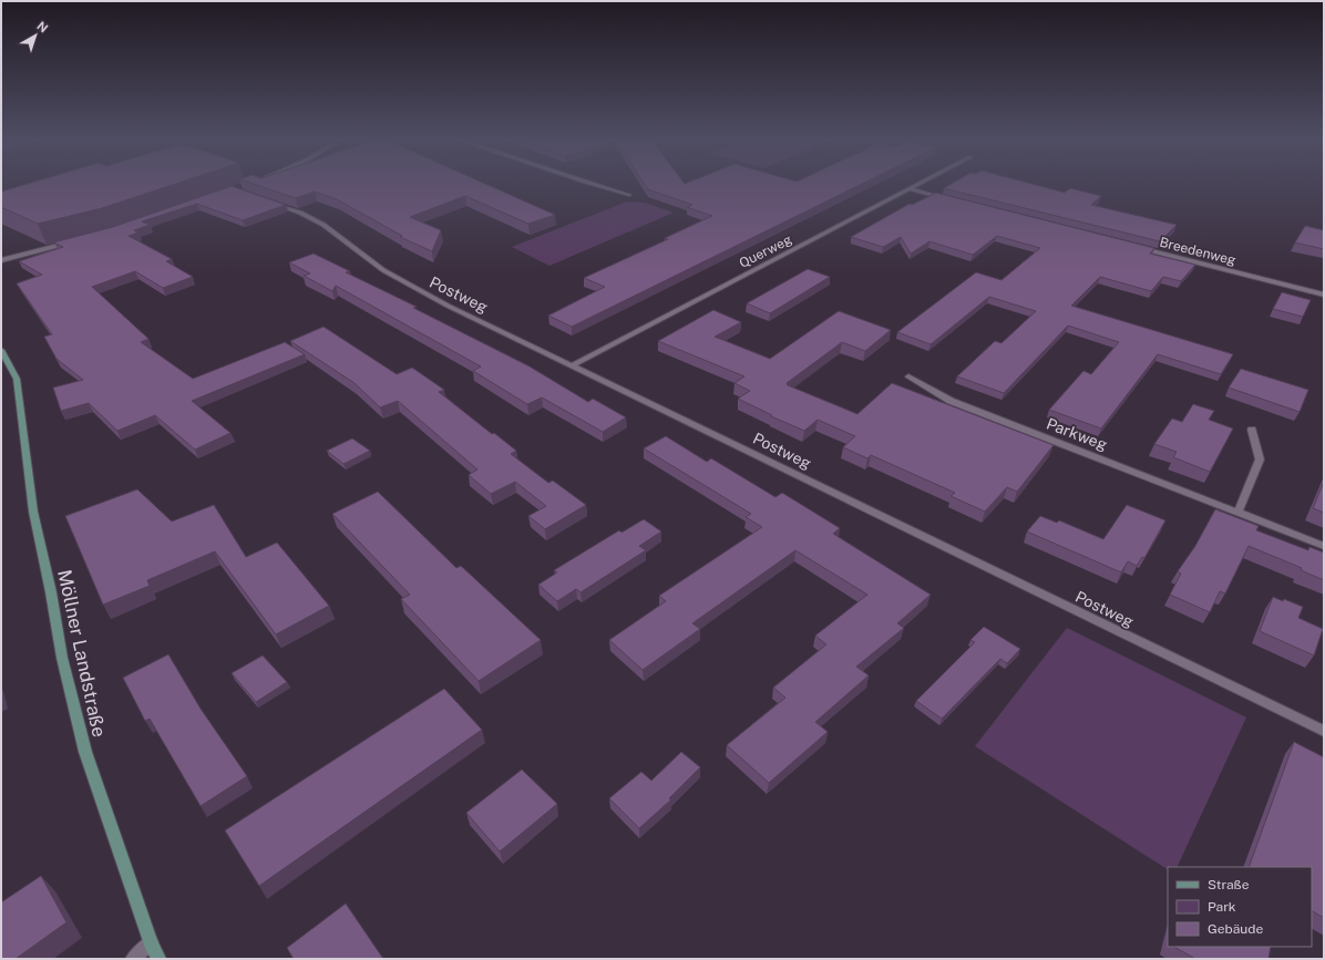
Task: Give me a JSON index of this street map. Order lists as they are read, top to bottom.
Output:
{
  "streets": {
    "main road": ["Möllner Landstraße"],
    "street": [
      "Querweg",
      "Breedenweg",
      "Postweg",
      "Parkweg"
    ]
  },
  "crossings": [
    ["Querweg", "Postweg"]
  ],
  "legend": ["Straße", "Park", "Gebäude"],
  "north": "top right"
}
